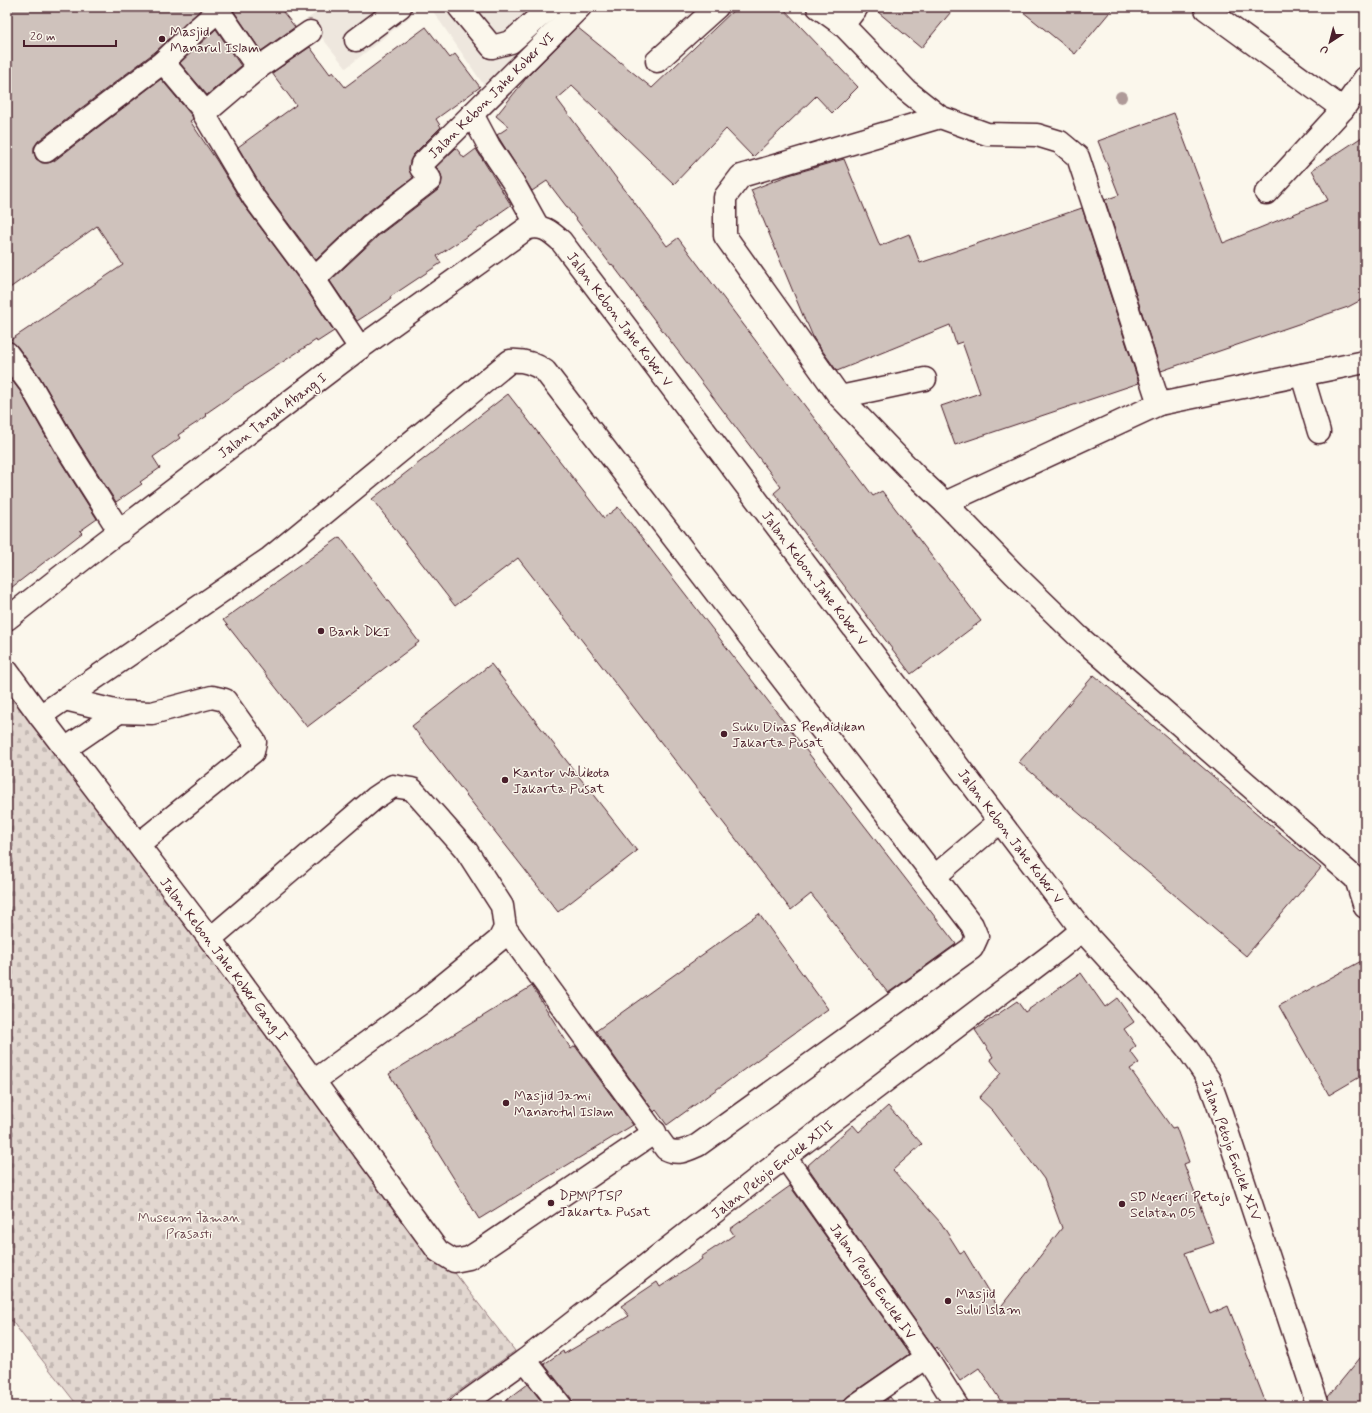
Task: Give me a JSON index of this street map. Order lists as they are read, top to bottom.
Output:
{
  "streets": {
    "street": [
      "Jalan Kebon Jahe Kober VI",
      "Jalan Kebon Jahe Kober V",
      "Jalan Tanah Abang I",
      "Jalan Kebon Jahe Kober Gang I",
      "Jalan Petojo Enclek XIV",
      "Jalan Petojo Enclek XIII",
      "Jalan Petojo Enclek IV"
    ]
  },
  "crossings": [
    ["Jalan Kebon Jahe Kober V", "Jalan Tanah Abang I"],
    ["Jalan Kebon Jahe Kober V", "Jalan Petojo Enclek XIV"],
    ["Jalan Kebon Jahe Kober V", "Jalan Petojo Enclek XIII"],
    ["Jalan Petojo Enclek XIV", "Jalan Petojo Enclek XIII"],
    ["Jalan Petojo Enclek XIII", "Jalan Petojo Enclek IV"]
  ],
  "parks": ["Museum Taman Prasasti"],
  "places": [
    "Masjid Manarul Islam",
    "Bank DKI",
    "Suku Dinas Pendidikan Jakarta Pusat",
    "Kantor Walikota Jakarta Pusat",
    "Masjid Jami Manarotul Islam",
    "DPMPTSP Jakarta Pusat",
    "SD Negeri Petojo Selatan 05",
    "Masjid Sulul Islam"
  ],
  "scale_bar": "20 m",
  "north": "bottom left"
}
